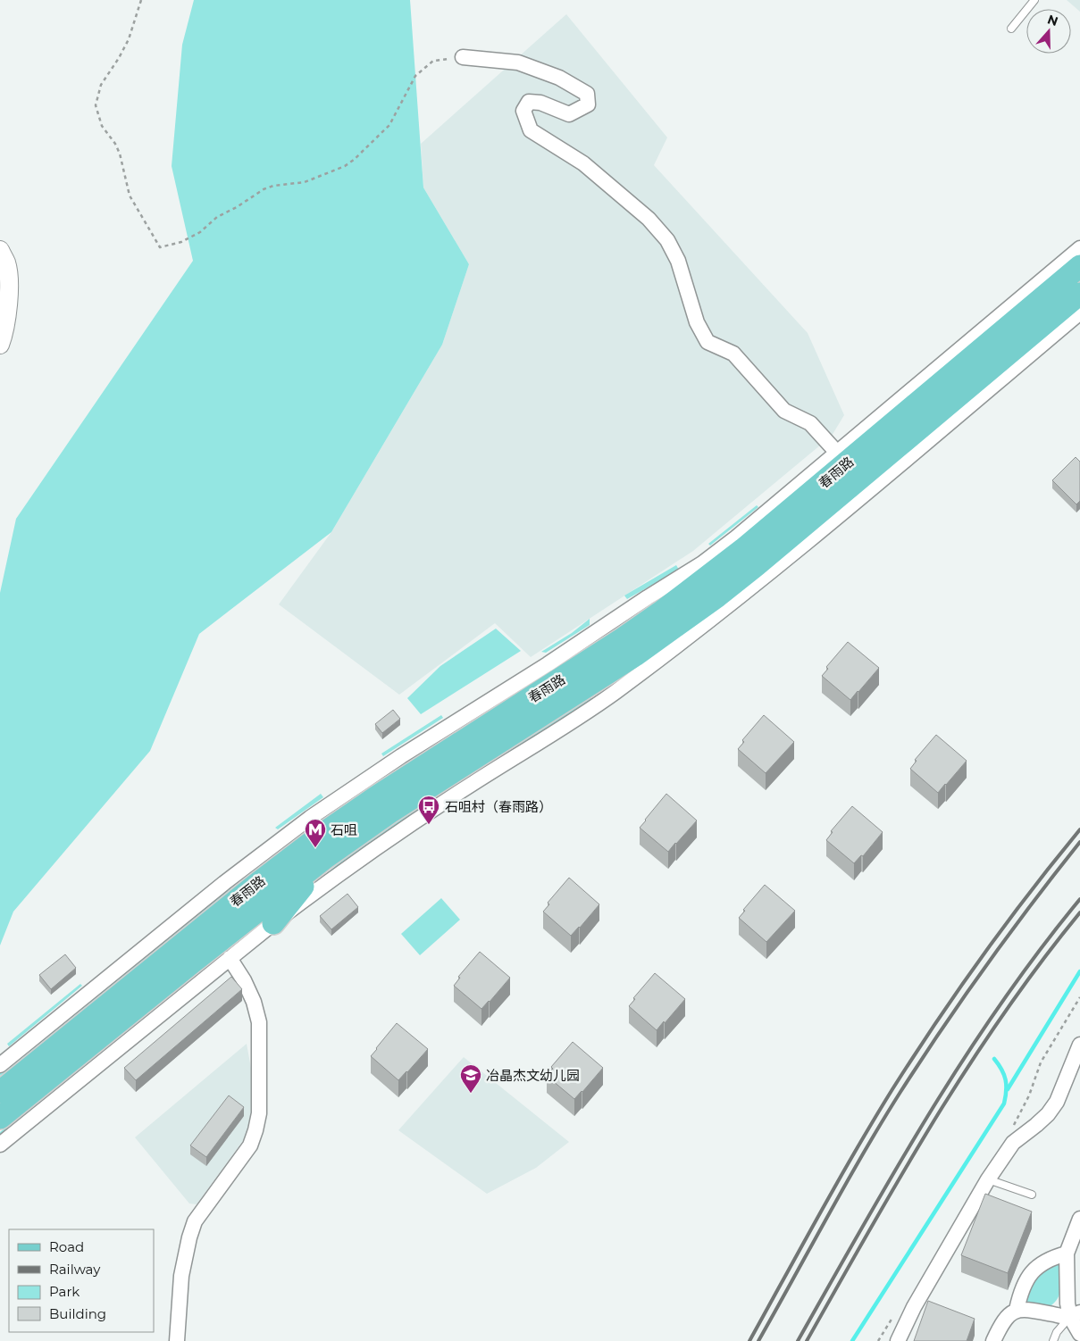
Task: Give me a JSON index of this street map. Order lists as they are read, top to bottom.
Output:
{
  "streets": {
    "main road": ["春雨路"]
  },
  "places": {
    "bus stop": ["石咀村（春雨路）"],
    "metro station": ["石咀"],
    "school or university": ["冶晶杰文幼儿园"]
  },
  "legend": [
    "Road",
    "Railway",
    "Park",
    "Building"
  ],
  "north": "top"
}
